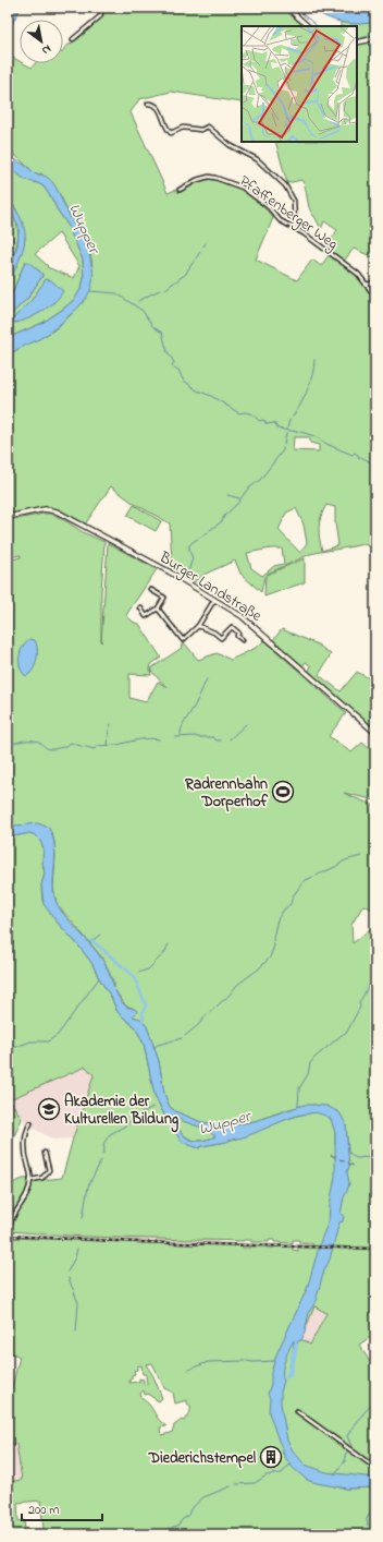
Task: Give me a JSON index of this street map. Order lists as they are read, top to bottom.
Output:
{
  "streets": {
    "main road": ["Burger Landstraße"],
    "street": ["Pfaffenberger Weg"]
  },
  "water": ["Wupper"],
  "places": {
    "sports": ["Radrennbahn Dorperhof"],
    "school or university": ["Akademie der Kulturellen Bildung"],
    "building": ["Diederichstempel"]
  },
  "scale_bar": "200 m",
  "north": "bottom right"
}
